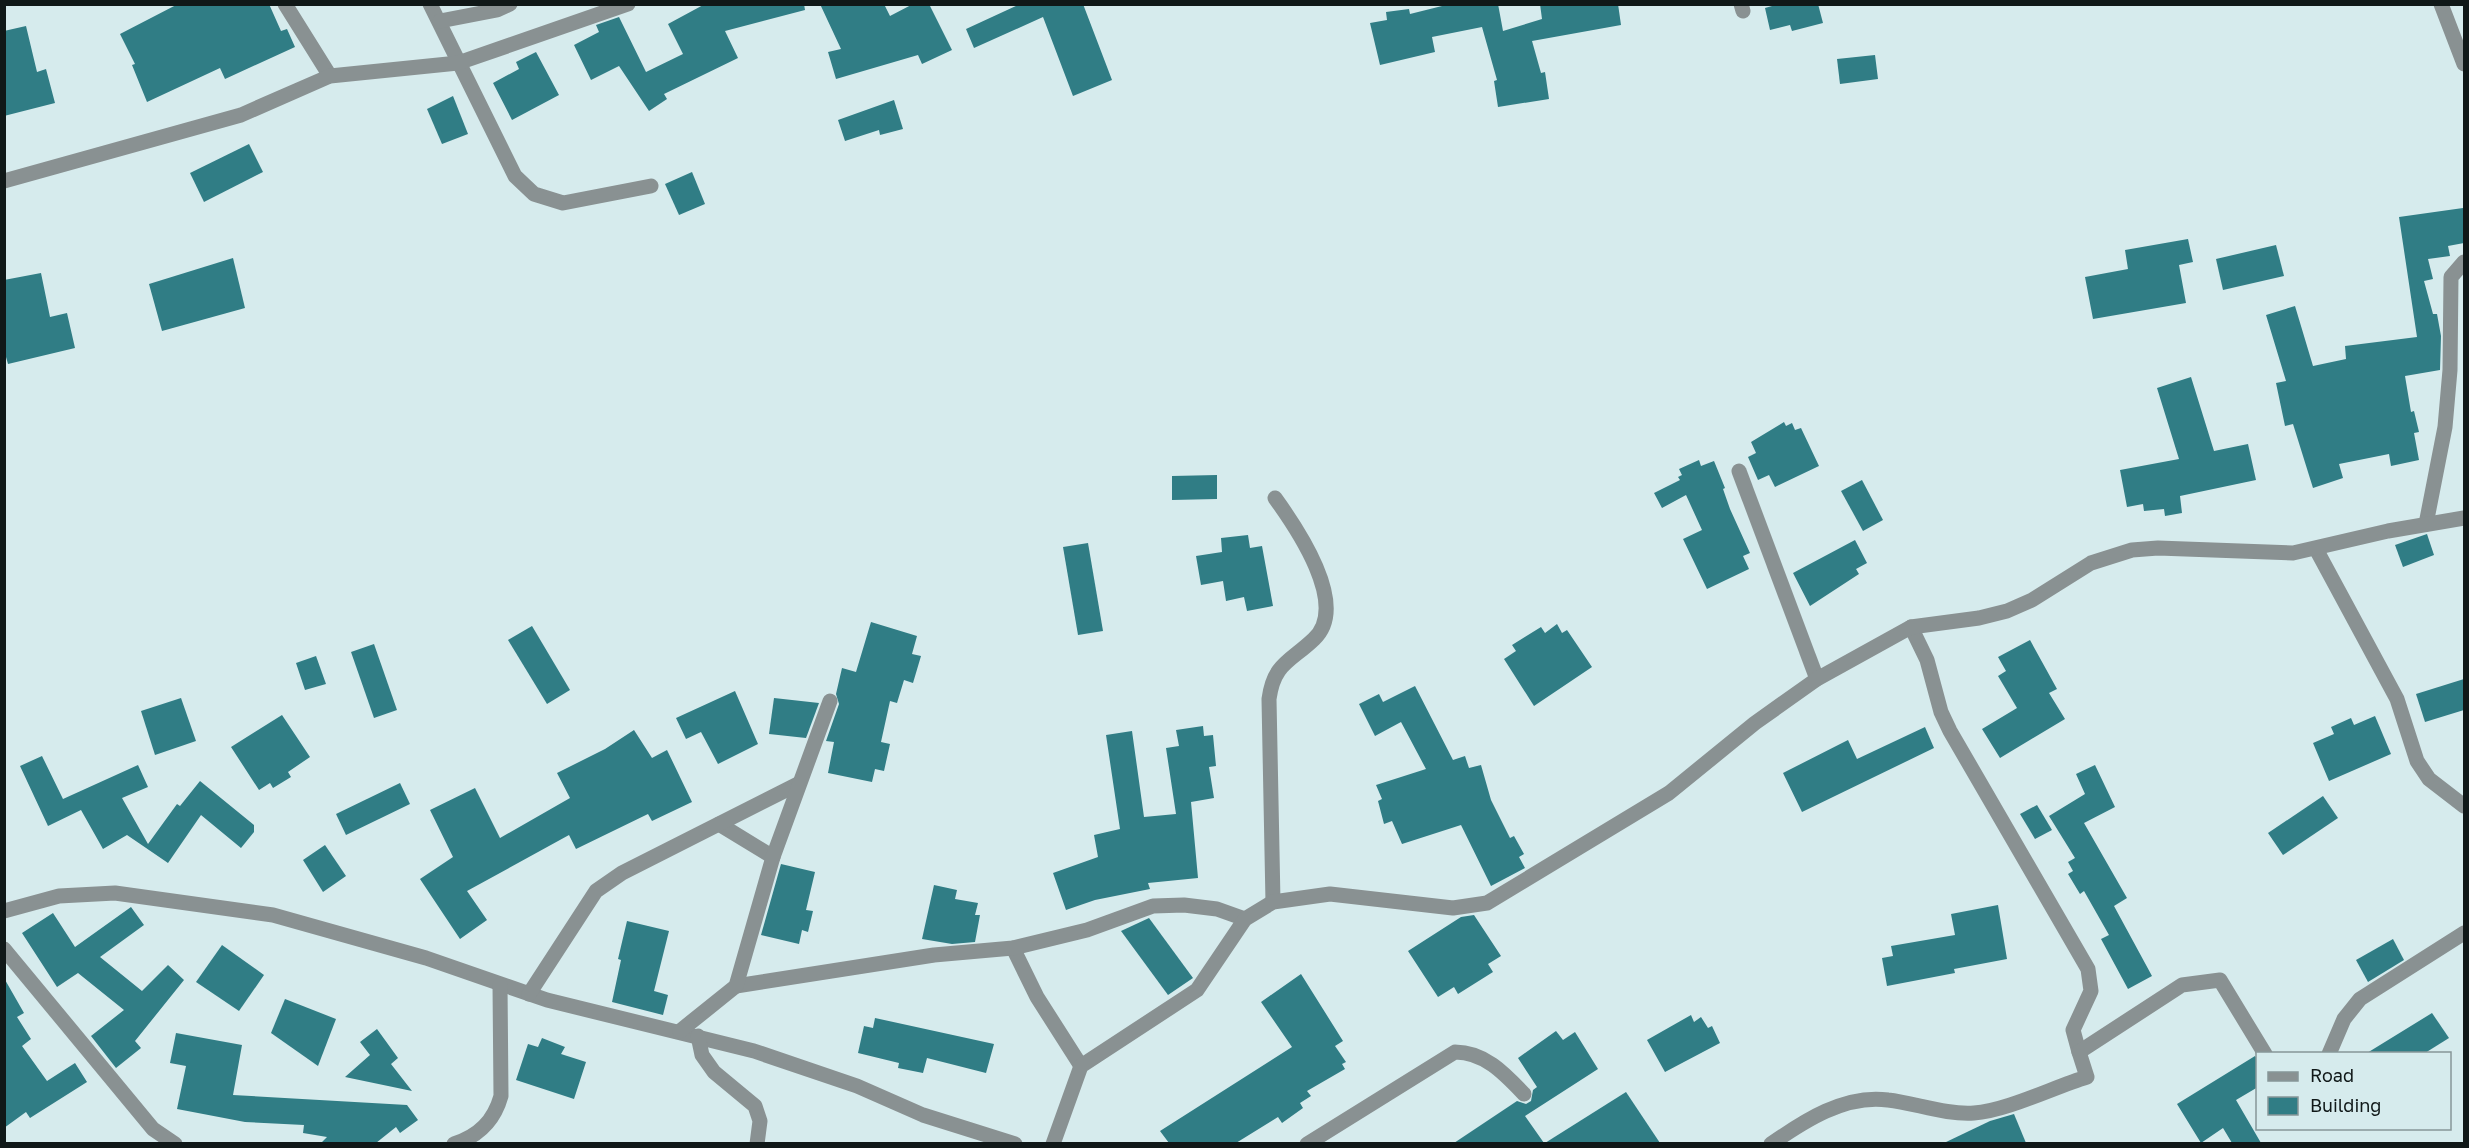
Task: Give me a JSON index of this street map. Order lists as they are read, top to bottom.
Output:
{
  "legend": ["Road", "Building"]
}
